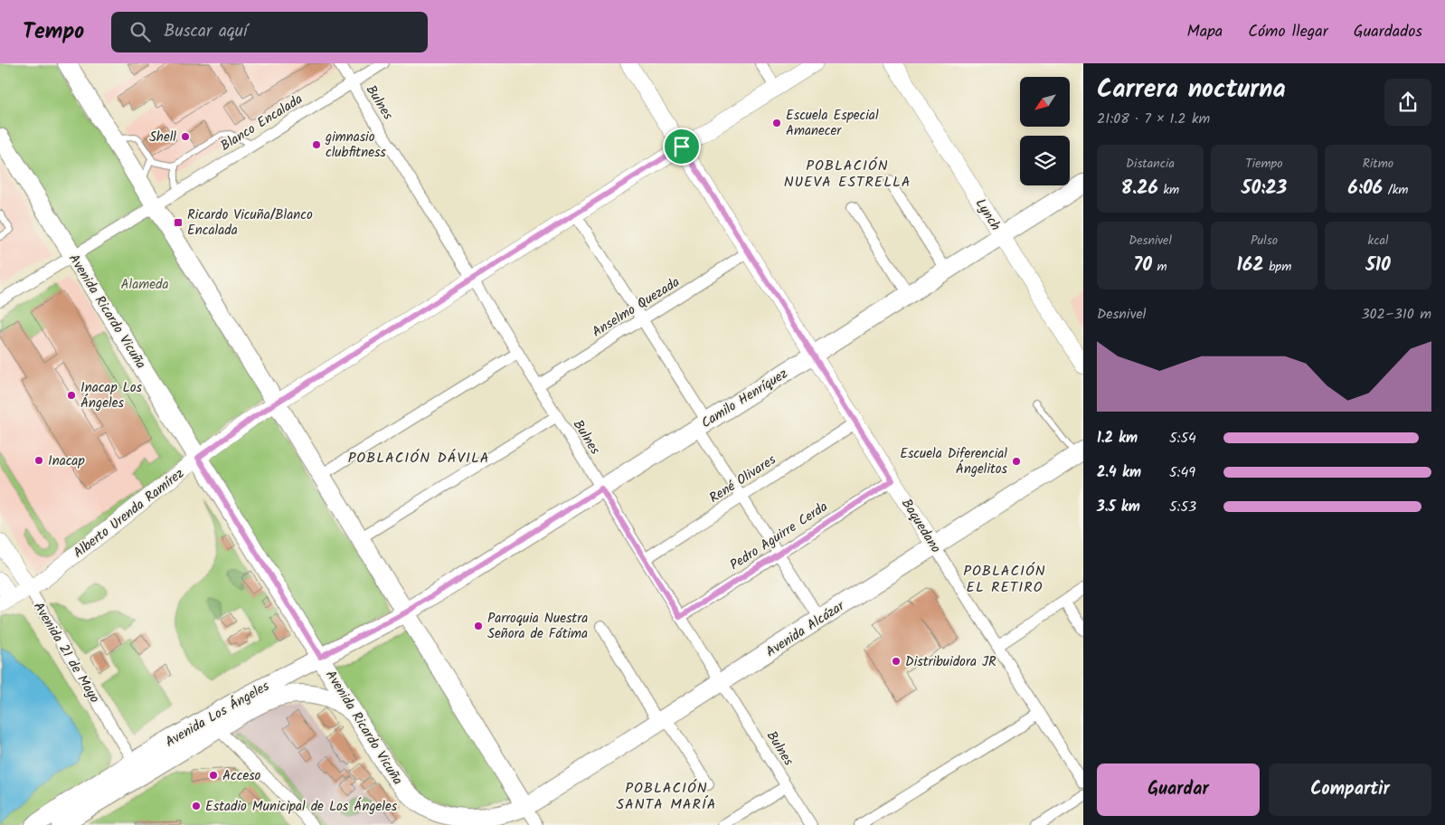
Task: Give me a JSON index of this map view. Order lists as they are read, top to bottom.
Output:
{
  "streets": {
    "main road": [
      "Avenida Ricardo Vicuña",
      "Camilo Henríquez",
      "Avenida Alcázar",
      "Avenida Los Ángeles"
    ],
    "street": [
      "Bulnes",
      "Blanco Encalada",
      "Lynch",
      "Anselmo Quezada",
      "René Olivares",
      "Alberto Urenda Ramírez",
      "Baquedano",
      "Pedro Aguirre Cerda",
      "Avenida 21 de Mayo"
    ]
  },
  "crossings": [
    ["Bulnes", "Blanco Encalada"],
    ["Bulnes", "Anselmo Quezada"],
    ["Bulnes", "Camilo Henríquez"],
    ["Bulnes", "René Olivares"],
    ["Bulnes", "Alberto Urenda Ramírez"],
    ["Bulnes", "Pedro Aguirre Cerda"],
    ["Bulnes", "Avenida Alcázar"],
    ["Blanco Encalada", "Avenida Ricardo Vicuña"],
    ["Lynch", "Camilo Henríquez"],
    ["Anselmo Quezada", "Baquedano"],
    ["Avenida Ricardo Vicuña", "Alberto Urenda Ramírez"],
    ["Avenida Ricardo Vicuña", "Avenida Alcázar"],
    ["Avenida Ricardo Vicuña", "Avenida Los Ángeles"],
    ["Camilo Henríquez", "Baquedano"],
    ["Camilo Henríquez", "Avenida Los Ángeles"],
    ["René Olivares", "Baquedano"],
    ["Alberto Urenda Ramírez", "Baquedano"],
    ["Alberto Urenda Ramírez", "Avenida 21 de Mayo"],
    ["Baquedano", "Pedro Aguirre Cerda"],
    ["Baquedano", "Avenida Alcázar"],
    ["Avenida 21 de Mayo", "Avenida Los Ángeles"]
  ],
  "districts": [
    "POBLACIÓN NUEVA ESTRELLA",
    "POBLACIÓN DÁVILA",
    "POBLACIÓN EL RETIRO",
    "POBLACIÓN SANTA MARÍA"
  ],
  "parks": ["Alameda"],
  "places": {
    "other": [
      "Escuela Especial Amanecer",
      "Shell",
      "gimnasio clubfitness",
      "Inacap Los Ángeles",
      "Inacap",
      "Escuela Diferencial Ángelitos",
      "Parroquia Nuestra Señora de Fátima",
      "Distribuidora JR",
      "Acceso",
      "Estadio Municipal de Los Ángeles"
    ],
    "transit": ["Ricardo Vicuña/Blanco Encalada"]
  },
  "north": "bottom left",
  "page": {
    "header": "Tempo",
    "search": "Buscar aquí",
    "nav": ["Mapa", "Cómo llegar", "Guardados"],
    "heading": ["Carrera nocturna", "21:08 · 7 × 1.2 km"],
    "stats": [
      ["Distancia", "8.26 km"],
      ["Tiempo", "50:23"],
      ["Ritmo", "6:06 /km"],
      ["Desnivel", "70 m"],
      ["Pulso", "162 bpm"],
      ["kcal", "510"]
    ],
    "chart": ["Desnivel", "302–310 m"],
    "list": [
      {
        "name": "1.2 km",
        "note": "5:54"
      },
      {
        "name": "2.4 km",
        "note": "5:49"
      },
      {
        "name": "3.5 km",
        "note": "5:53"
      }
    ],
    "buttons": ["Guardar", "Compartir"]
  }
}
